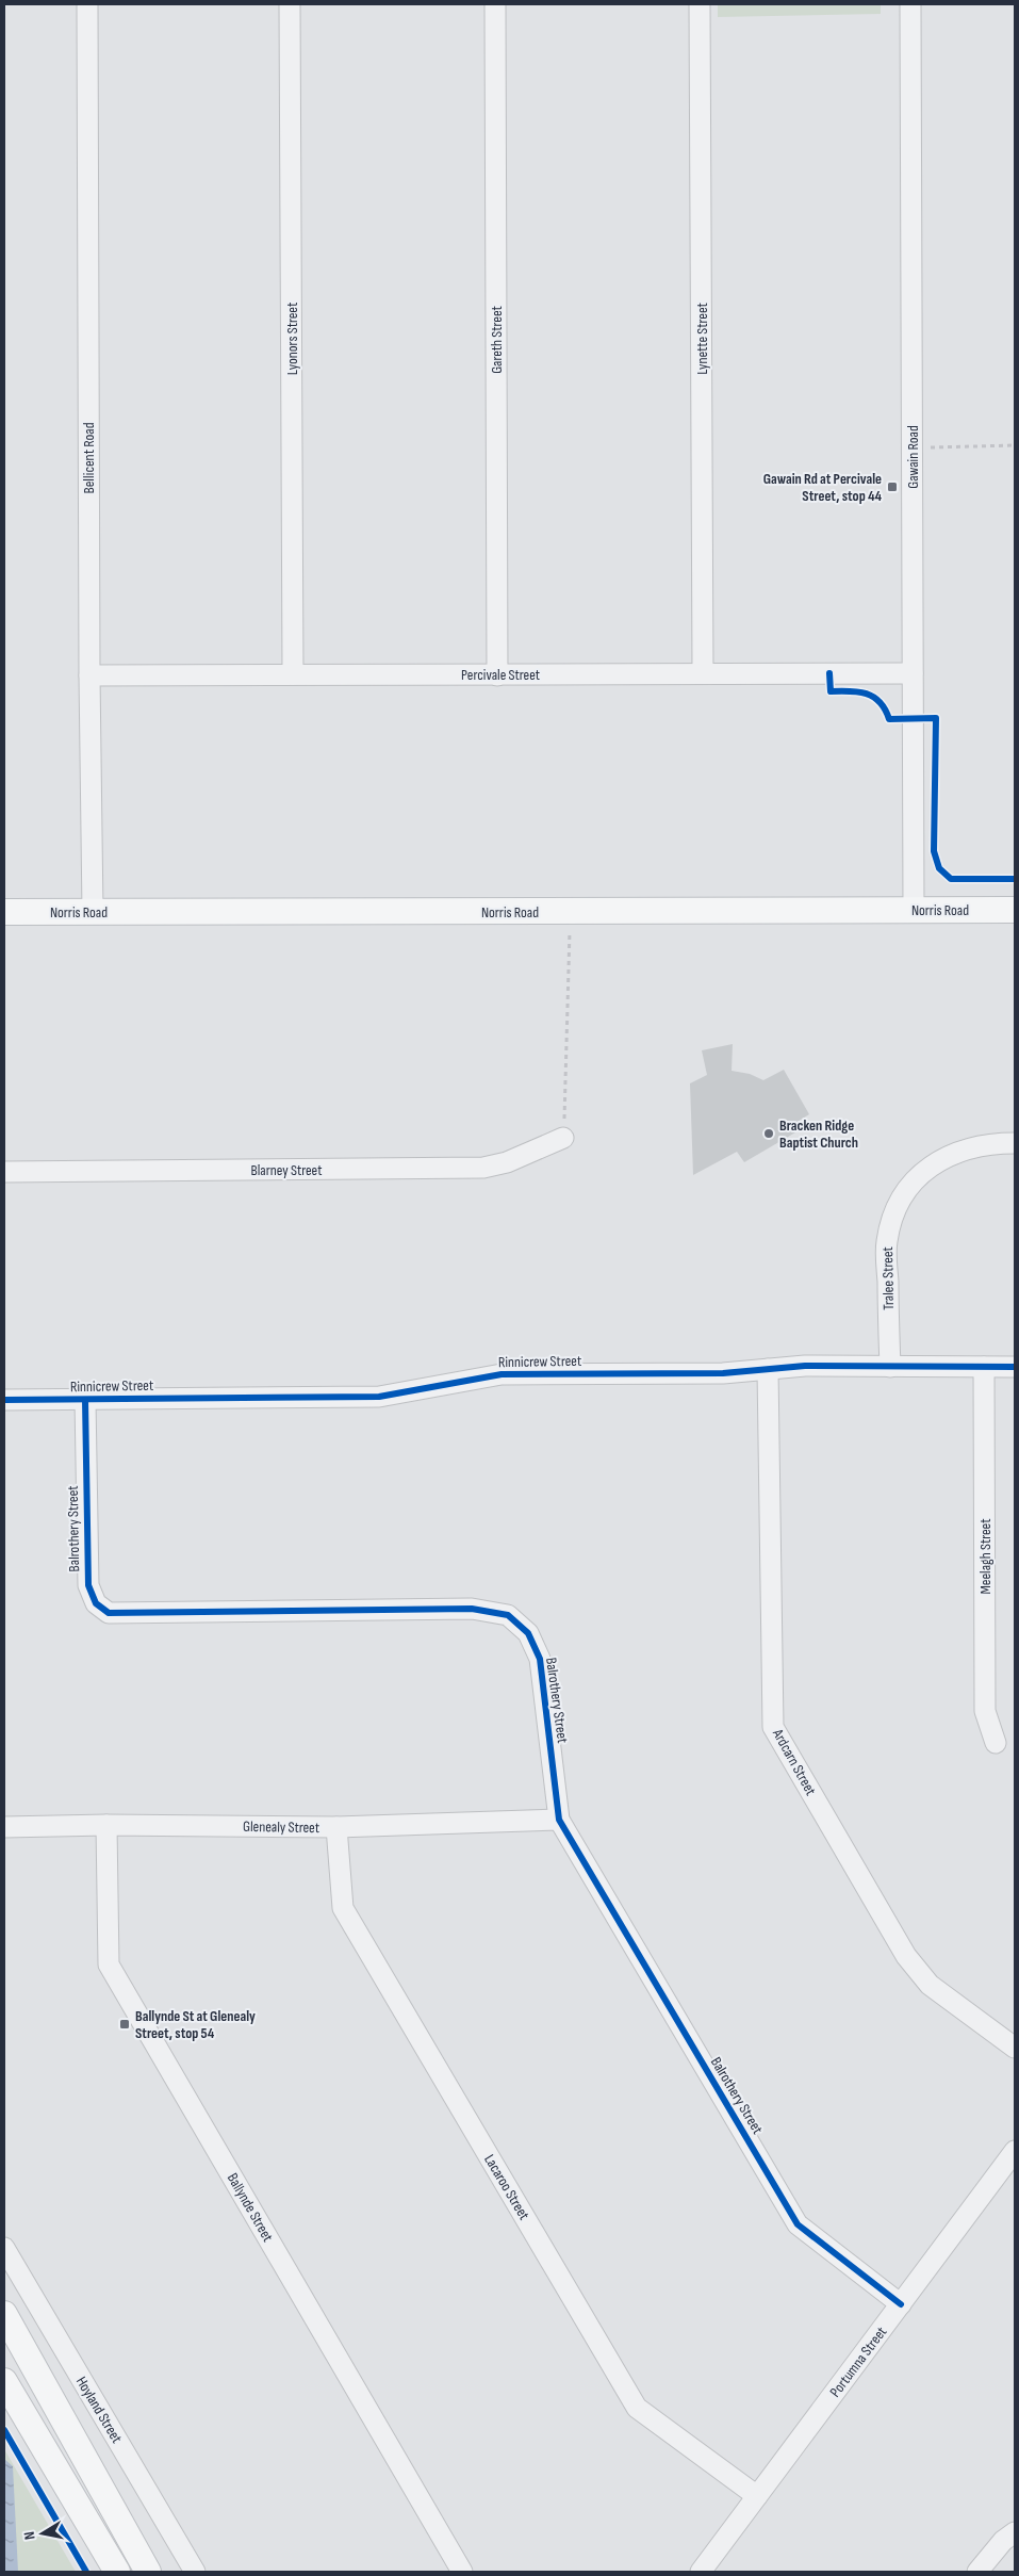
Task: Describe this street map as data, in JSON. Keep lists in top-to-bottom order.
{
  "streets": {
    "main road": ["Norris Road"],
    "street": [
      "Lyonors Street",
      "Lynette Street",
      "Gareth Street",
      "Gawain Road",
      "Bellicent Road",
      "Percivale Street",
      "Blarney Street",
      "Tralee Street",
      "Rinnicrew Street",
      "Balrothery Street",
      "Meelagh Street",
      "Ardcarn Street",
      "Glenealy Street",
      "Lacaroo Street",
      "Ballynde Street",
      "Portumna Street",
      "Hoyland Street"
    ]
  },
  "crossings": [
    ["Lyonors Street", "Percivale Street"],
    ["Lynette Street", "Percivale Street"],
    ["Gareth Street", "Percivale Street"],
    ["Gawain Road", "Percivale Street"],
    ["Gawain Road", "Norris Road"],
    ["Bellicent Road", "Percivale Street"],
    ["Bellicent Road", "Norris Road"],
    ["Tralee Street", "Rinnicrew Street"],
    ["Rinnicrew Street", "Balrothery Street"],
    ["Rinnicrew Street", "Meelagh Street"],
    ["Rinnicrew Street", "Ardcarn Street"],
    ["Balrothery Street", "Glenealy Street"],
    ["Balrothery Street", "Portumna Street"],
    ["Glenealy Street", "Lacaroo Street"],
    ["Glenealy Street", "Ballynde Street"],
    ["Lacaroo Street", "Portumna Street"]
  ],
  "places": {
    "transit": ["Gawain Rd at Percivale Street, stop 44", "Ballynde St at Glenealy Street, stop 54"],
    "other": ["Bracken Ridge Baptist Church"]
  },
  "north": "left"
}
